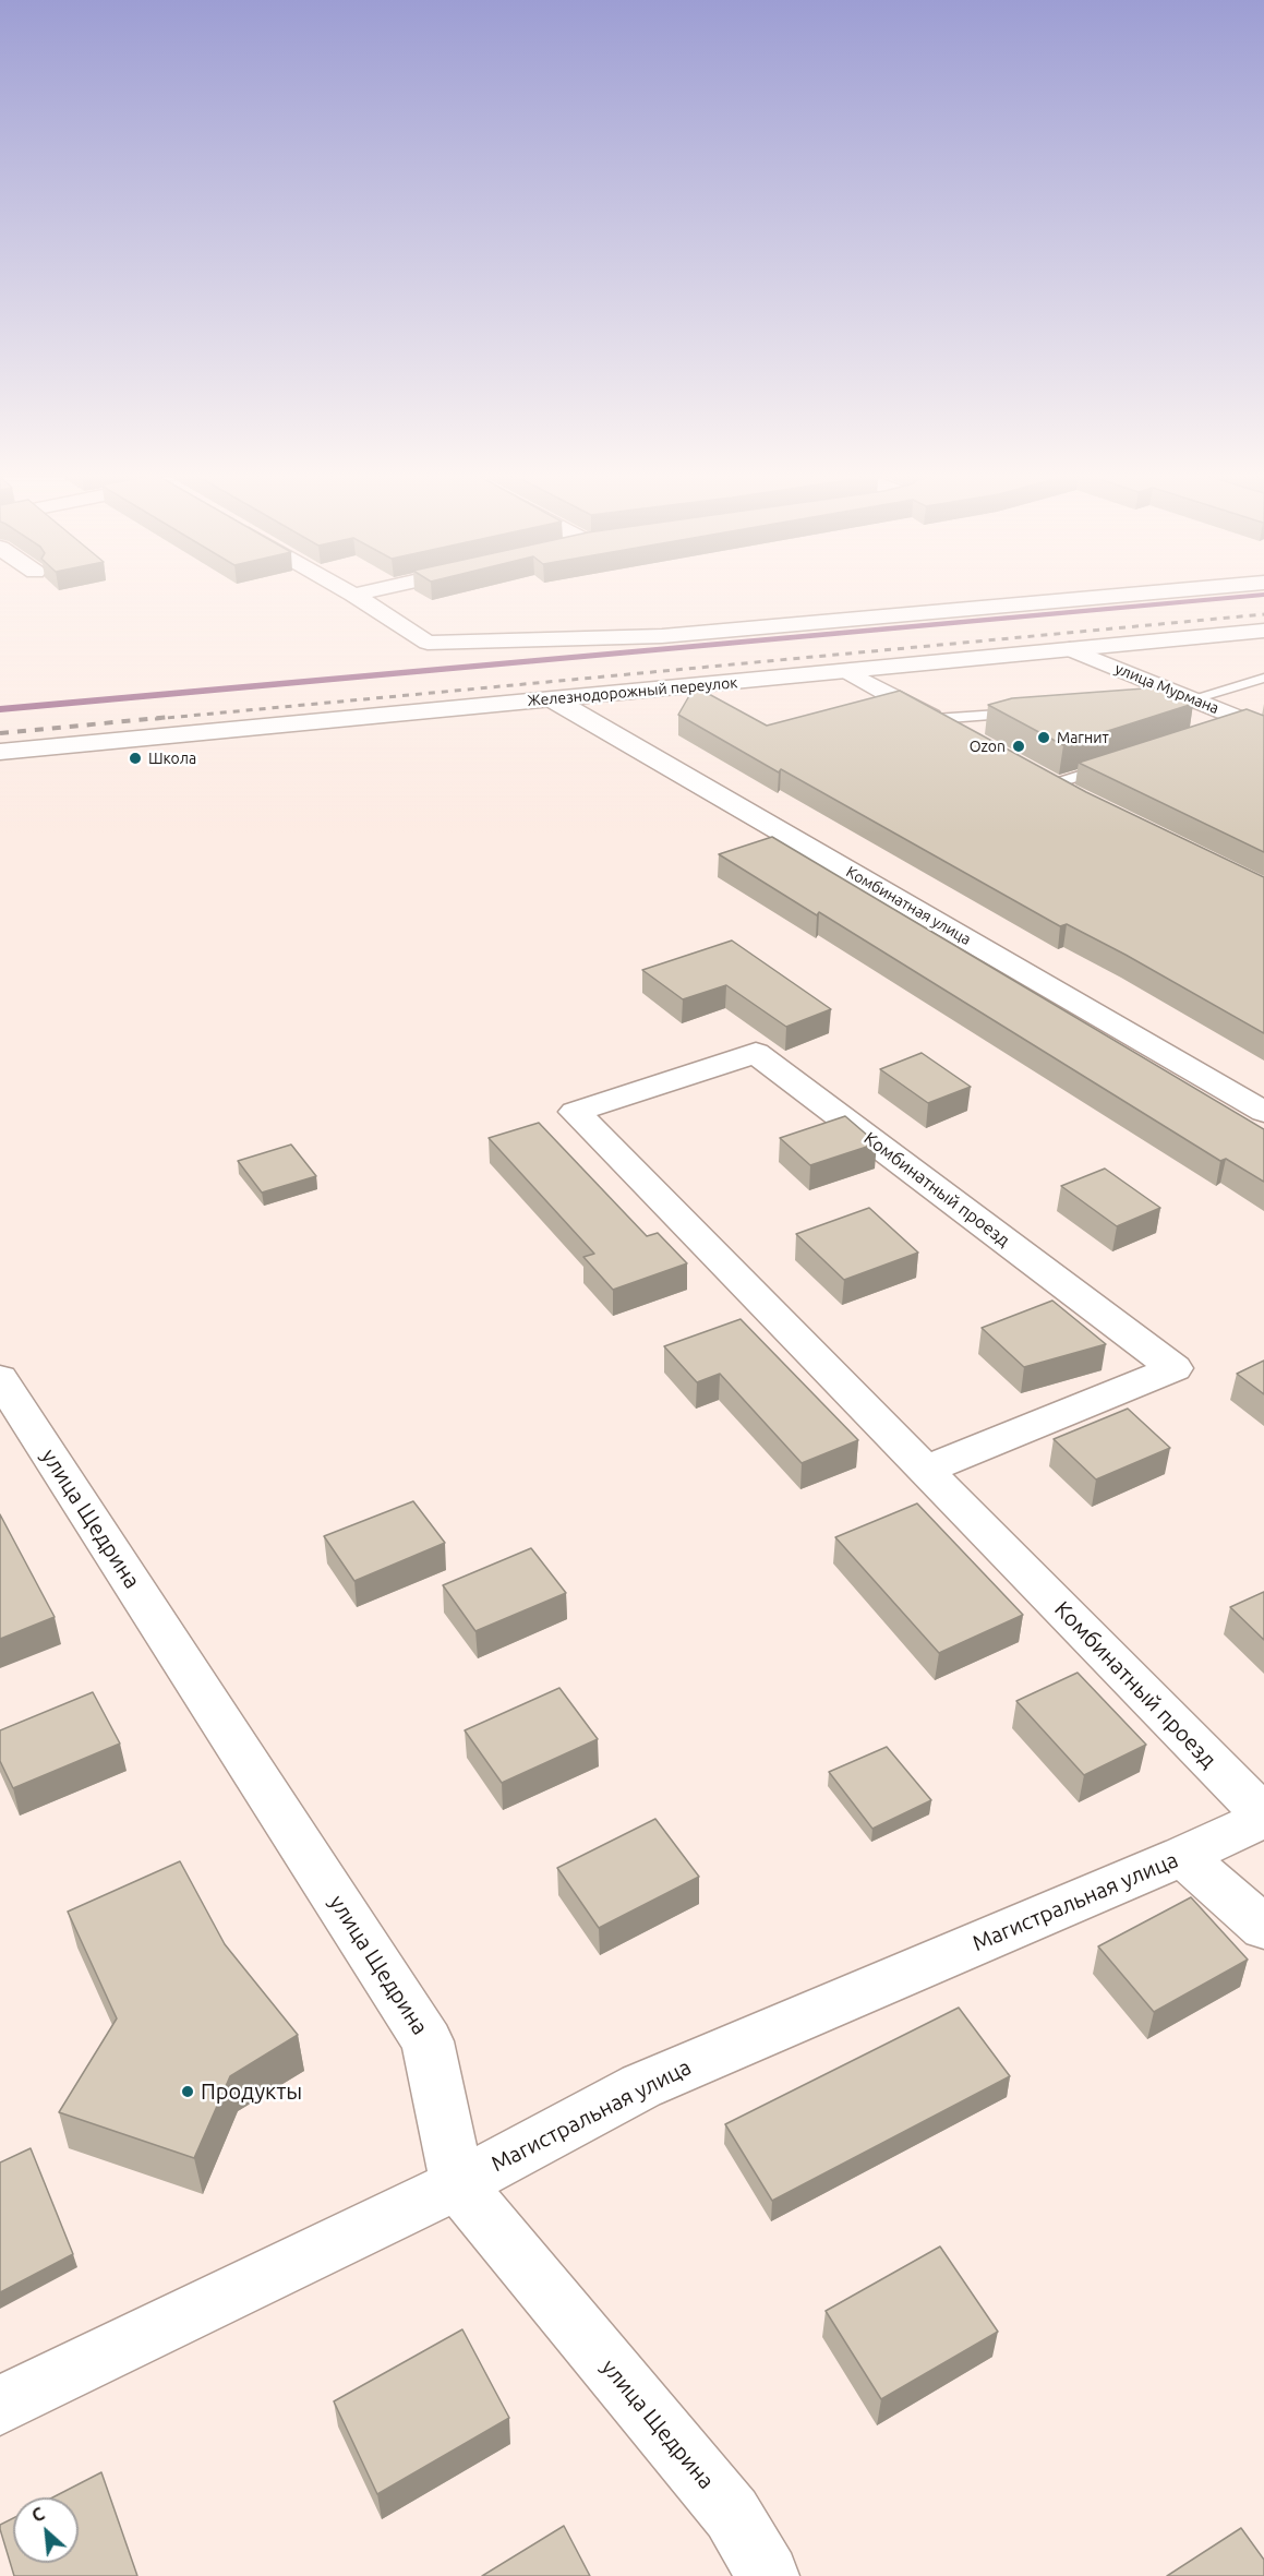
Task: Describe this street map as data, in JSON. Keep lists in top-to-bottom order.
{
  "streets": {
    "street": [
      "улица Мурмана",
      "Железнодорожный переулок",
      "Комбинатная улица",
      "Комбинатный проезд",
      "улица Щедрина",
      "Магистральная улица"
    ]
  },
  "crossings": [
    ["улица Мурмана", "Железнодорожный переулок"],
    ["Железнодорожный переулок", "Комбинатная улица"],
    ["Комбинатный проезд", "Магистральная улица"],
    ["улица Щедрина", "Магистральная улица"]
  ],
  "places": [
    "Магнит",
    "Ozon",
    "Школа",
    "Продукты"
  ],
  "north": "top left"
}
